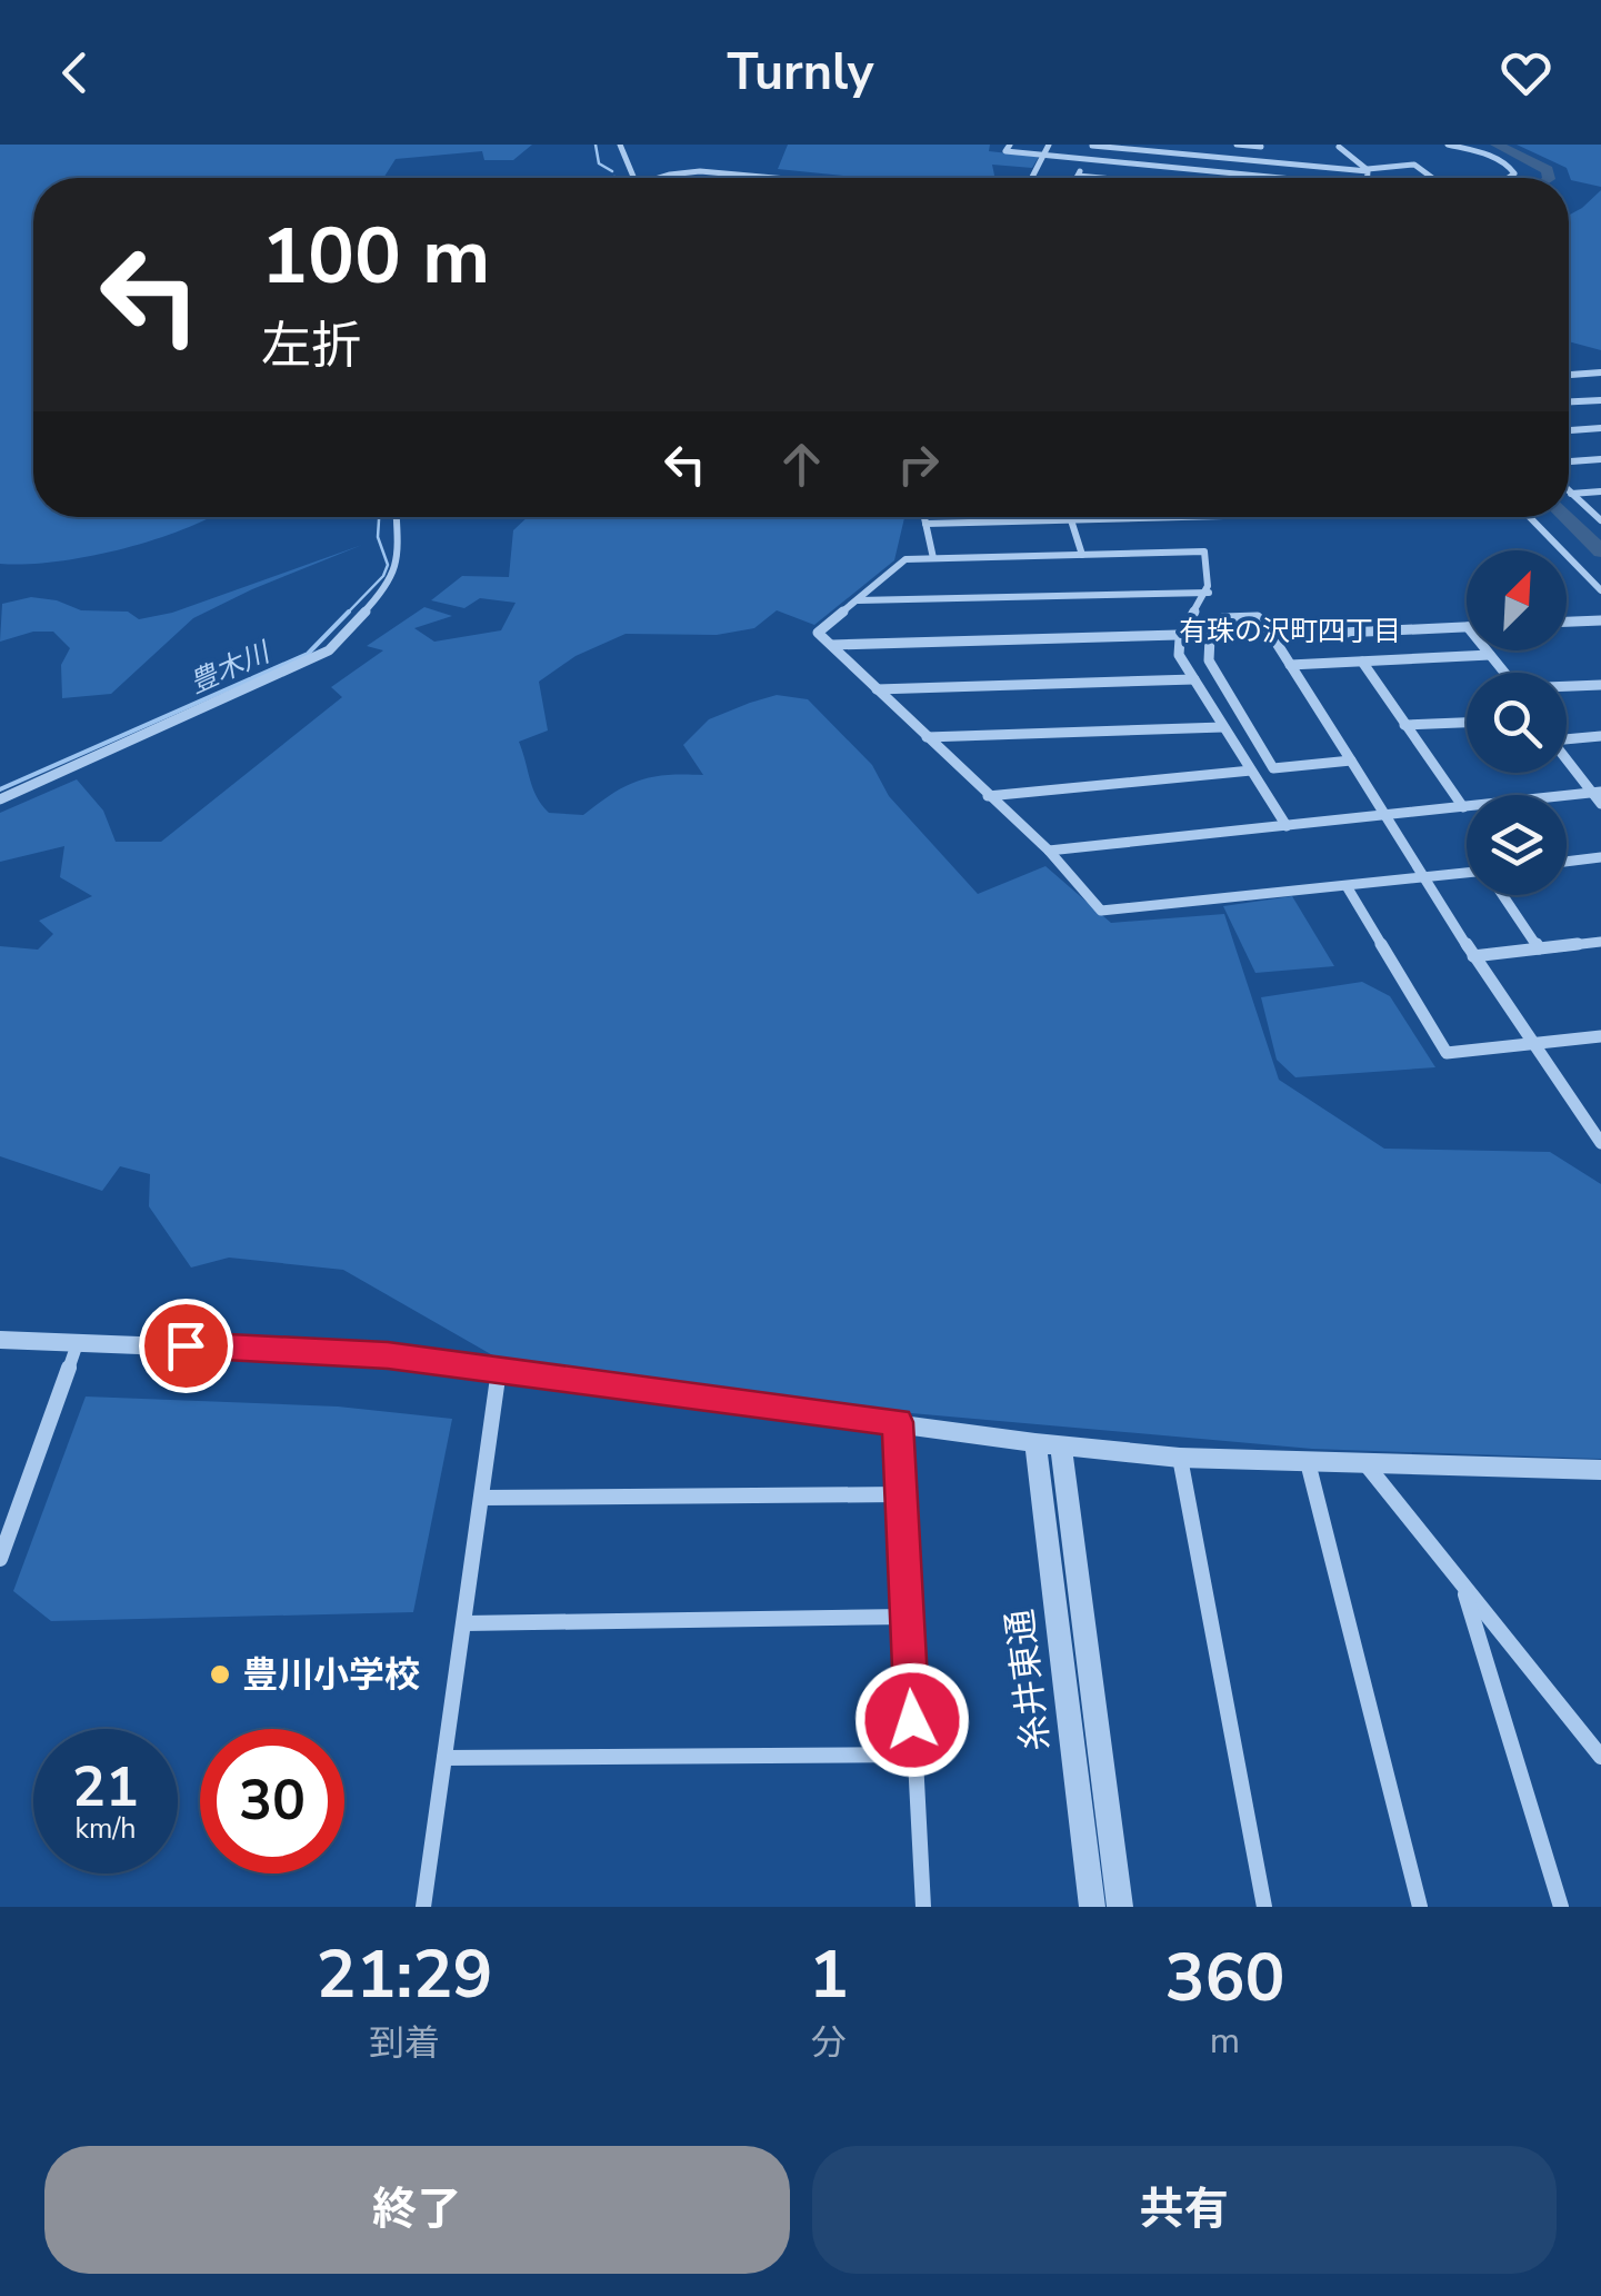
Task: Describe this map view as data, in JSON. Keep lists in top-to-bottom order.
{
  "streets": {
    "street": ["糸井東通"]
  },
  "districts": ["有珠の沢町四丁目"],
  "water": ["豊木川"],
  "places": ["豊川小学校"],
  "north": "top right",
  "page": {
    "header": "Turnly",
    "turn": ["100 m", "左折"],
    "speed": "21 km/h",
    "limit": "30",
    "eta": [
      "21:29",
      "到着",
      "1",
      "分",
      "360",
      "m"
    ],
    "buttons": ["終了", "共有"]
  }
}
